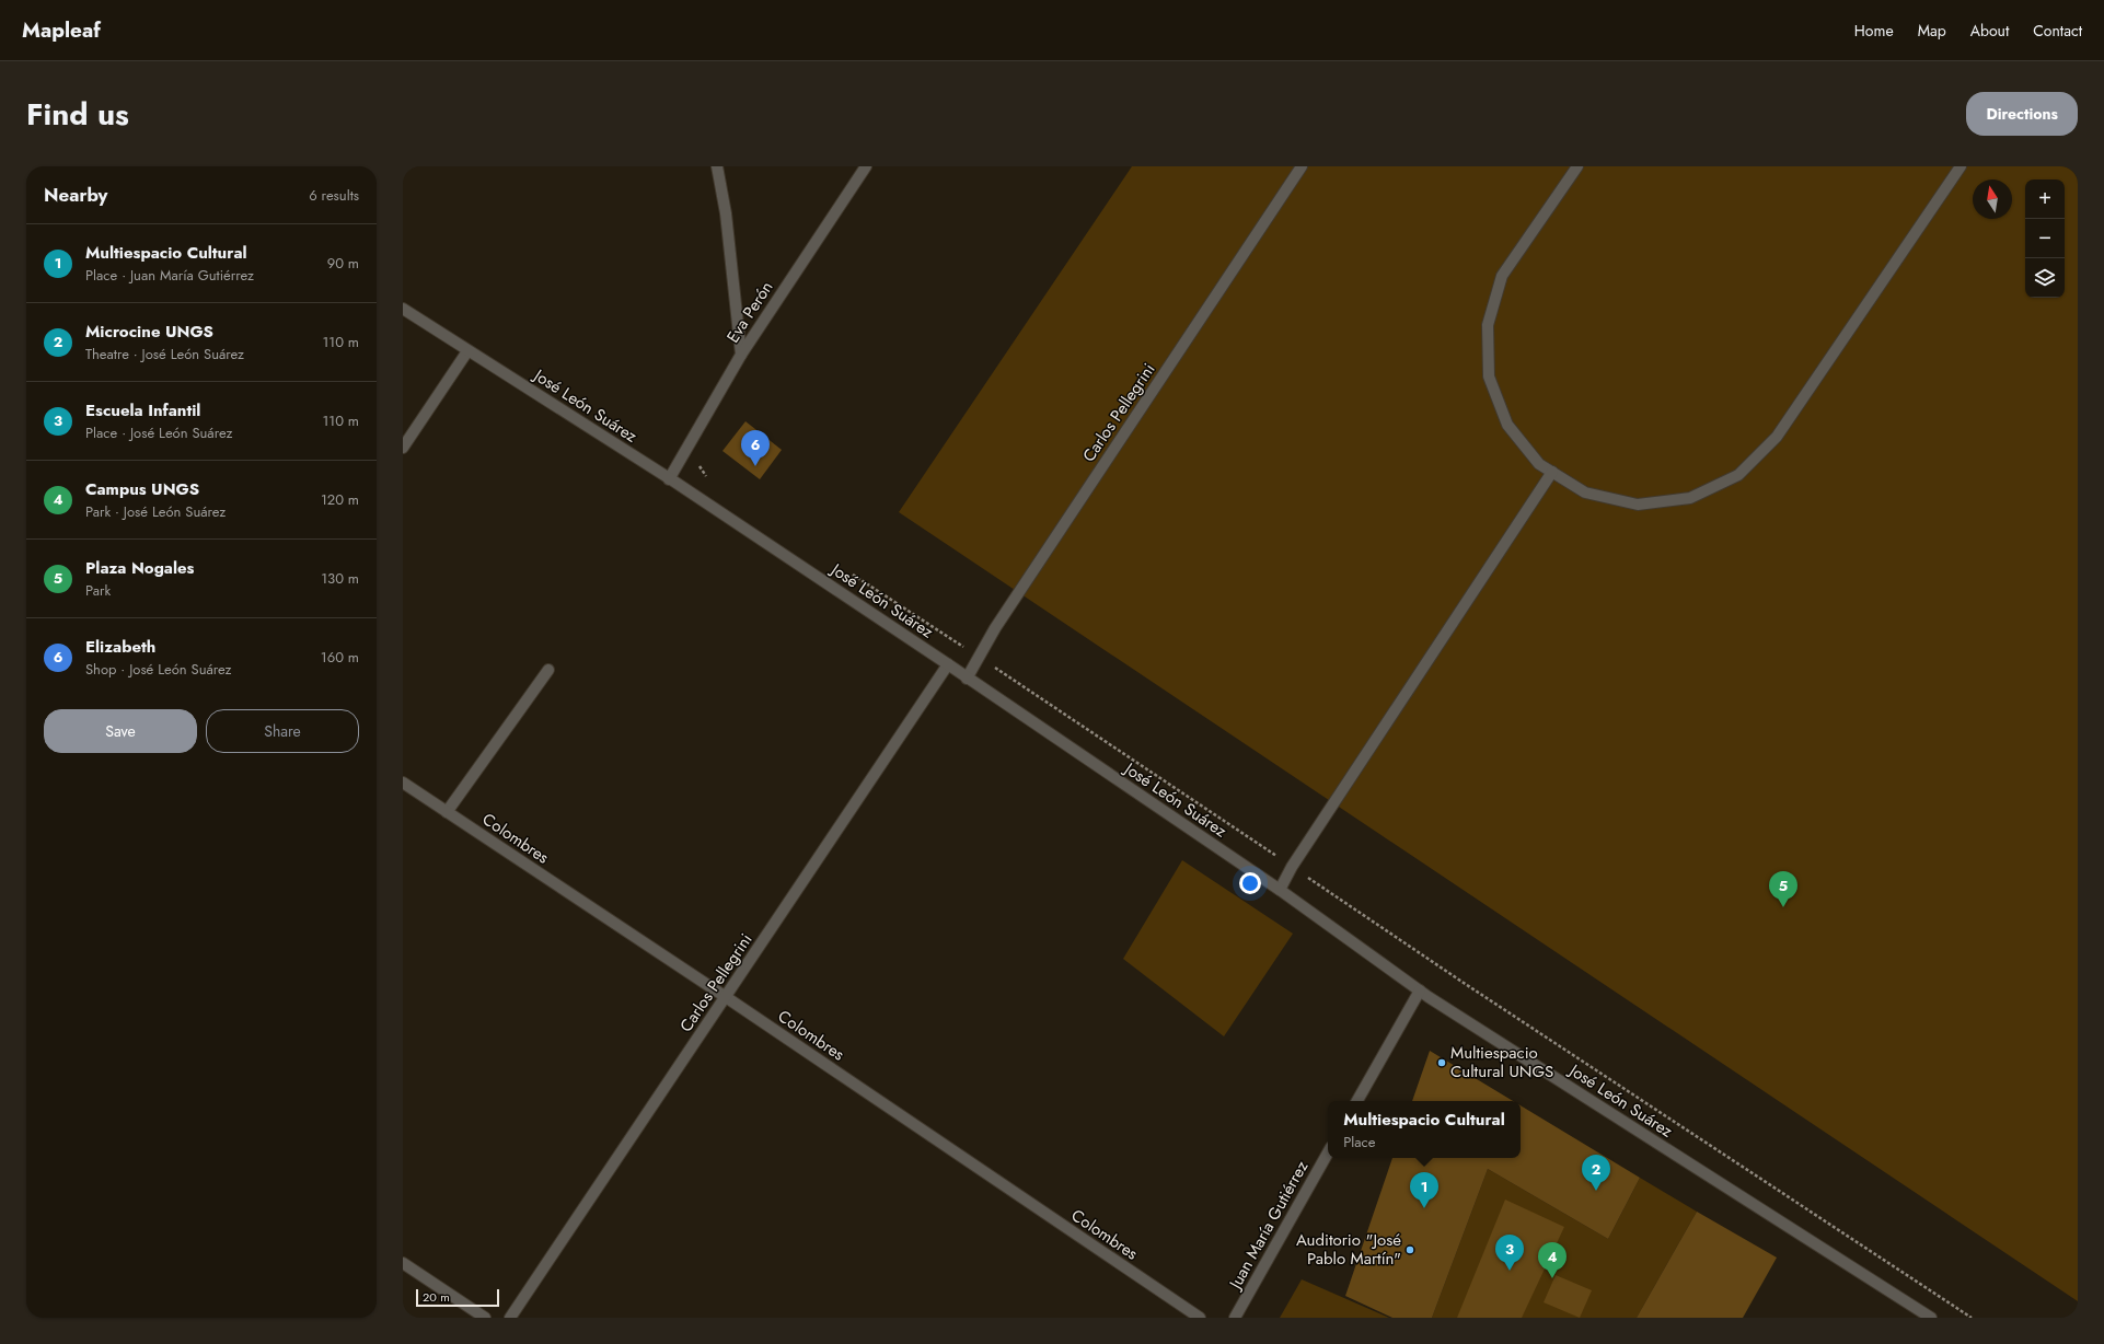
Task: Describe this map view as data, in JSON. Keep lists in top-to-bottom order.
{
  "streets": {
    "street": [
      "Eva Perón",
      "José León Suárez",
      "Carlos Pellegrini",
      "Colombres",
      "Juan María Gutiérrez"
    ]
  },
  "crossings": [
    ["Eva Perón", "José León Suárez"],
    ["José León Suárez", "Carlos Pellegrini"],
    ["Carlos Pellegrini", "Colombres"]
  ],
  "places": ["Multiespacio Cultural UNGS", "Auditorio \"José Pablo Martín\""],
  "scale_bar": "20 m",
  "north": "top",
  "page": {
    "header": "Mapleaf",
    "nav": [
      "Home",
      "Map",
      "About",
      "Contact"
    ],
    "title": "Find us",
    "buttons": [
      "Directions",
      ["Save", "Share"]
    ],
    "heading": ["Nearby", "6 results"],
    "map_buttons": ["+", "−"],
    "list": [
      {
        "mark": "1",
        "name": "Multiespacio Cultural",
        "note": "Place · Juan María Gutiérrez",
        "value": "90 m"
      },
      {
        "mark": "2",
        "name": "Microcine UNGS",
        "note": "Theatre · José León Suárez",
        "value": "110 m"
      },
      {
        "mark": "3",
        "name": "Escuela Infantil",
        "note": "Place · José León Suárez",
        "value": "110 m"
      },
      {
        "mark": "4",
        "name": "Campus UNGS",
        "note": "Park · José León Suárez",
        "value": "120 m"
      },
      {
        "mark": "5",
        "name": "Plaza Nogales",
        "note": "Park",
        "value": "130 m"
      },
      {
        "mark": "6",
        "name": "Elizabeth",
        "note": "Shop · José León Suárez",
        "value": "160 m"
      }
    ],
    "pins": [
      "6",
      "5",
      "2",
      "1",
      "3",
      "4"
    ],
    "popup": ["Multiespacio Cultural", "Place"],
    "scale": "20 m"
  }
}
